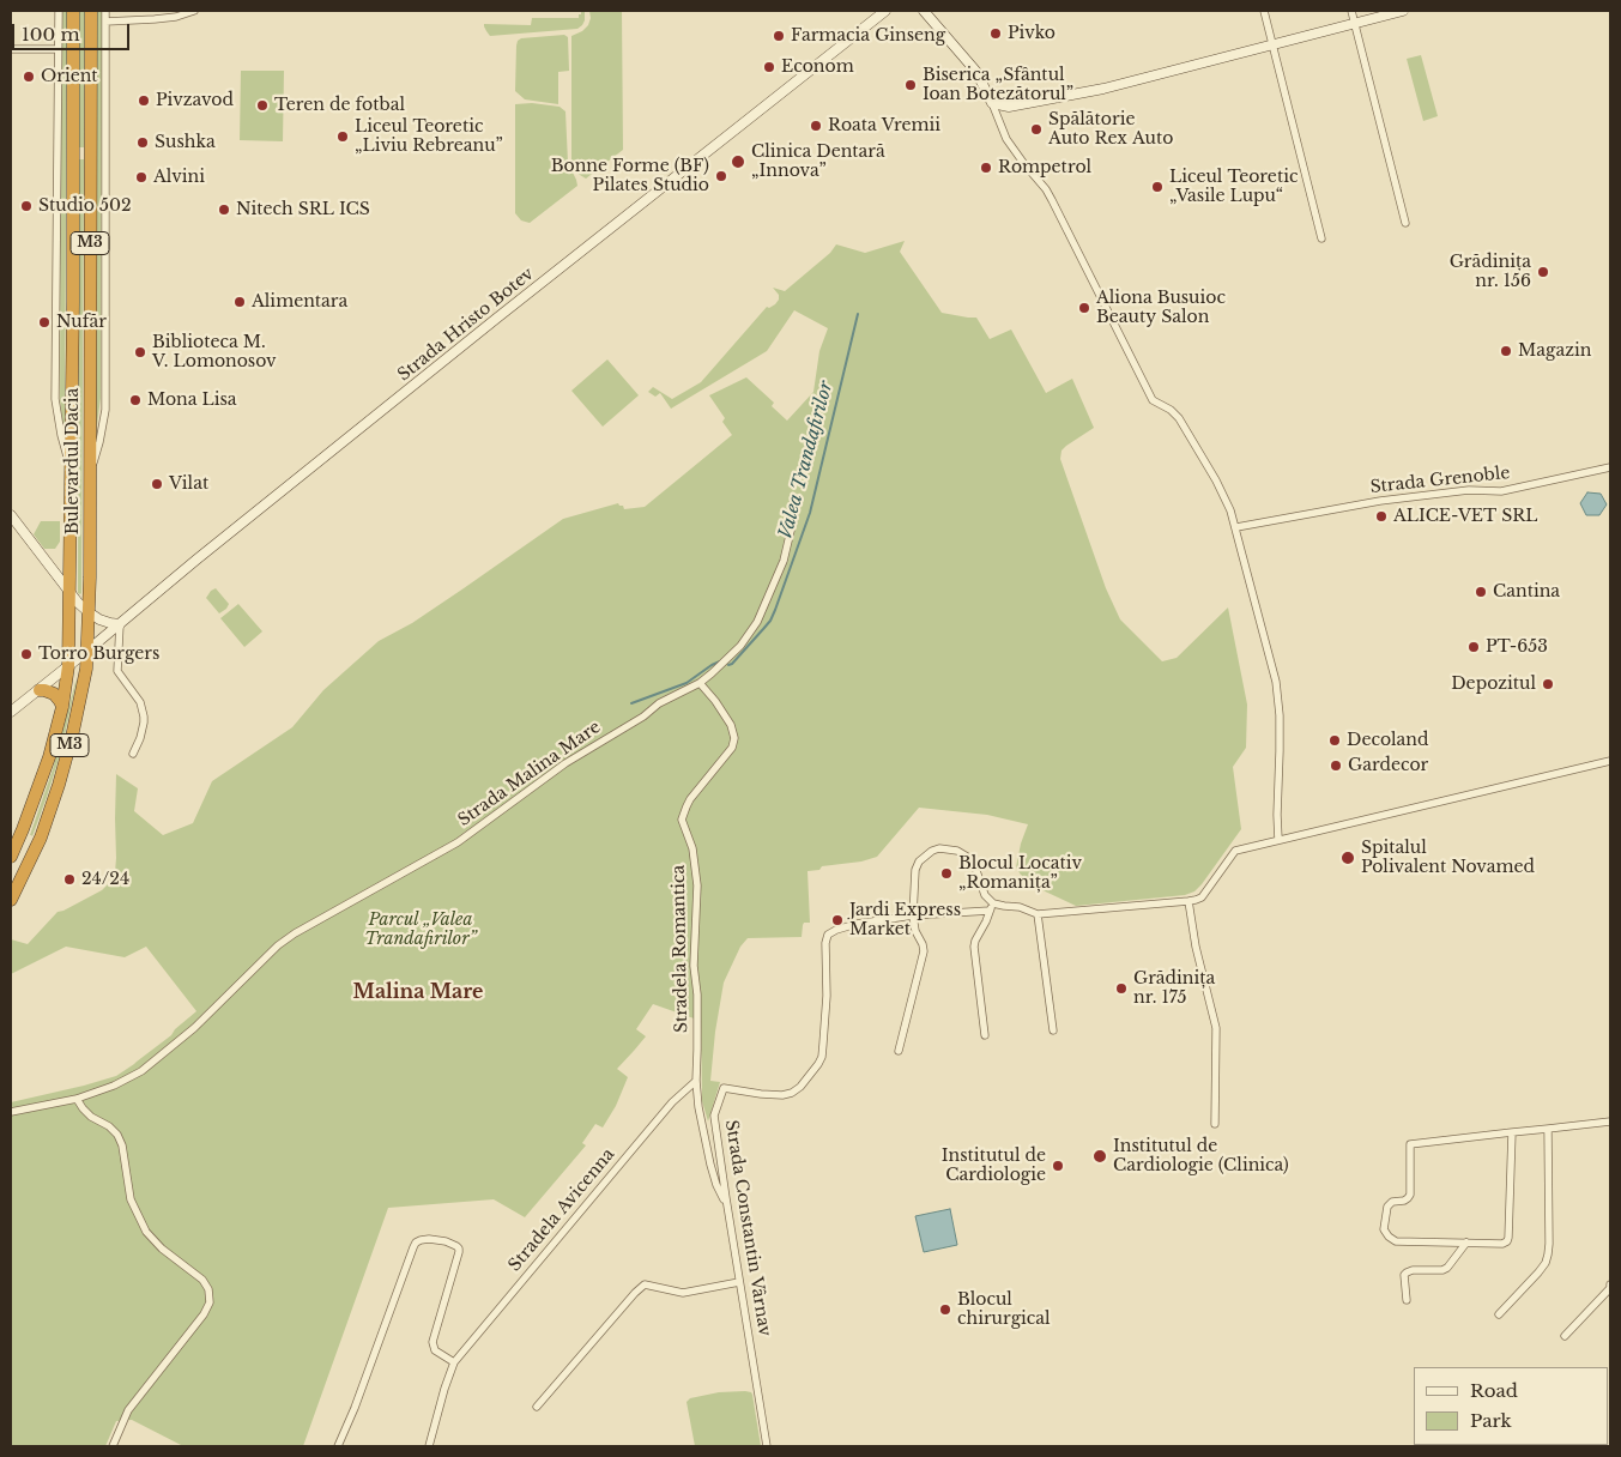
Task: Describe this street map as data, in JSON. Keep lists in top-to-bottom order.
{
  "streets": {
    "highway": ["M3", "Bulevardul Dacia"],
    "main road": ["Strada Hristo Botev"],
    "street": [
      "Strada Grenoble",
      "Strada Malina Mare",
      "Stradela Romantica",
      "Stradela Avicenna",
      "Strada Constantin Vârnav"
    ]
  },
  "crossings": [
    ["Strada Hristo Botev", "Bulevardul Dacia"],
    ["Strada Malina Mare", "Stradela Romantica"],
    ["Stradela Romantica", "Stradela Avicenna"],
    ["Stradela Romantica", "Strada Constantin Vârnav"]
  ],
  "districts": ["Malina Mare"],
  "water": ["Valea Trandafirilor"],
  "parks": ["Parcul „Valea Trandafirilor”"],
  "places": [
    "Pivko",
    "Farmacia Ginseng",
    "Econom",
    "Orient",
    "Biserica „Sfântul Ioan Botezătorul”",
    "Pivzavod",
    "Teren de fotbal",
    "Roata Vremii",
    "Spălătorie Auto Rex Auto",
    "Liceul Teoretic „Liviu Rebreanu”",
    "Sushka",
    "Clinica Dentară „Innova”",
    "Rompetrol",
    "Bonne Forme (BF) Pilates Studio",
    "Alvini",
    "Liceul Teoretic „Vasile Lupu“",
    "Studio 502",
    "Nitech SRL ICS",
    "Grădinița nr. 156",
    "Alimentara",
    "Aliona Busuioc Beauty Salon",
    "Nufăr",
    "Magazin",
    "Biblioteca M. V. Lomonosov",
    "Mona Lisa",
    "Vilat",
    "ALICE-VET SRL",
    "Cantina",
    "PT-653",
    "Torro Burgers",
    "Depozitul",
    "Decoland",
    "Gardecor",
    "Spitalul Polivalent Novamed",
    "Blocul Locativ „Romanița”",
    "24/24",
    "Jardi Express Market",
    "Grădinița nr. 175",
    "Institutul de Cardiologie (Clinica)",
    "Institutul de Cardiologie",
    "Blocul chirurgical"
  ],
  "legend": ["Road", "Park"],
  "scale_bar": "100 m"
}
